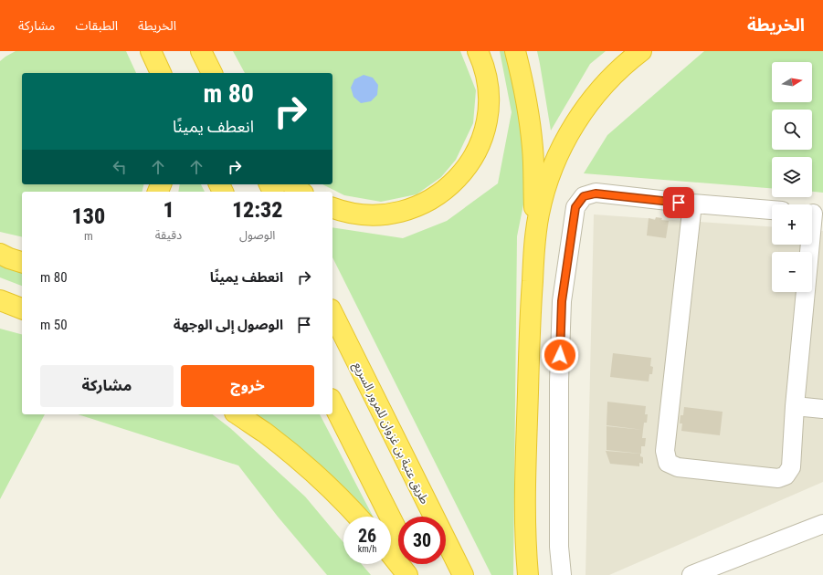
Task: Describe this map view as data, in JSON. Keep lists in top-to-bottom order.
{
  "streets": {
    "highway": ["طريق عتبة بن غزوان للمرور السريع"]
  },
  "north": "right",
  "page": {
    "header": "الخريطة",
    "nav": ["الخريطة", "الطبقات", "مشاركة"],
    "map_buttons": ["+", "−"],
    "turn": ["80 m", "انعطف يمينًا"],
    "eta": [
      "12:32",
      "الوصول",
      "1",
      "دقيقة",
      "130",
      "m"
    ],
    "list": [
      {
        "name": "انعطف يمينًا",
        "value": "80 m"
      },
      {
        "name": "الوصول إلى الوجهة",
        "value": "50 m"
      }
    ],
    "buttons": ["خروج", "مشاركة"],
    "speed": "26 km/h",
    "limit": "30"
  }
}
